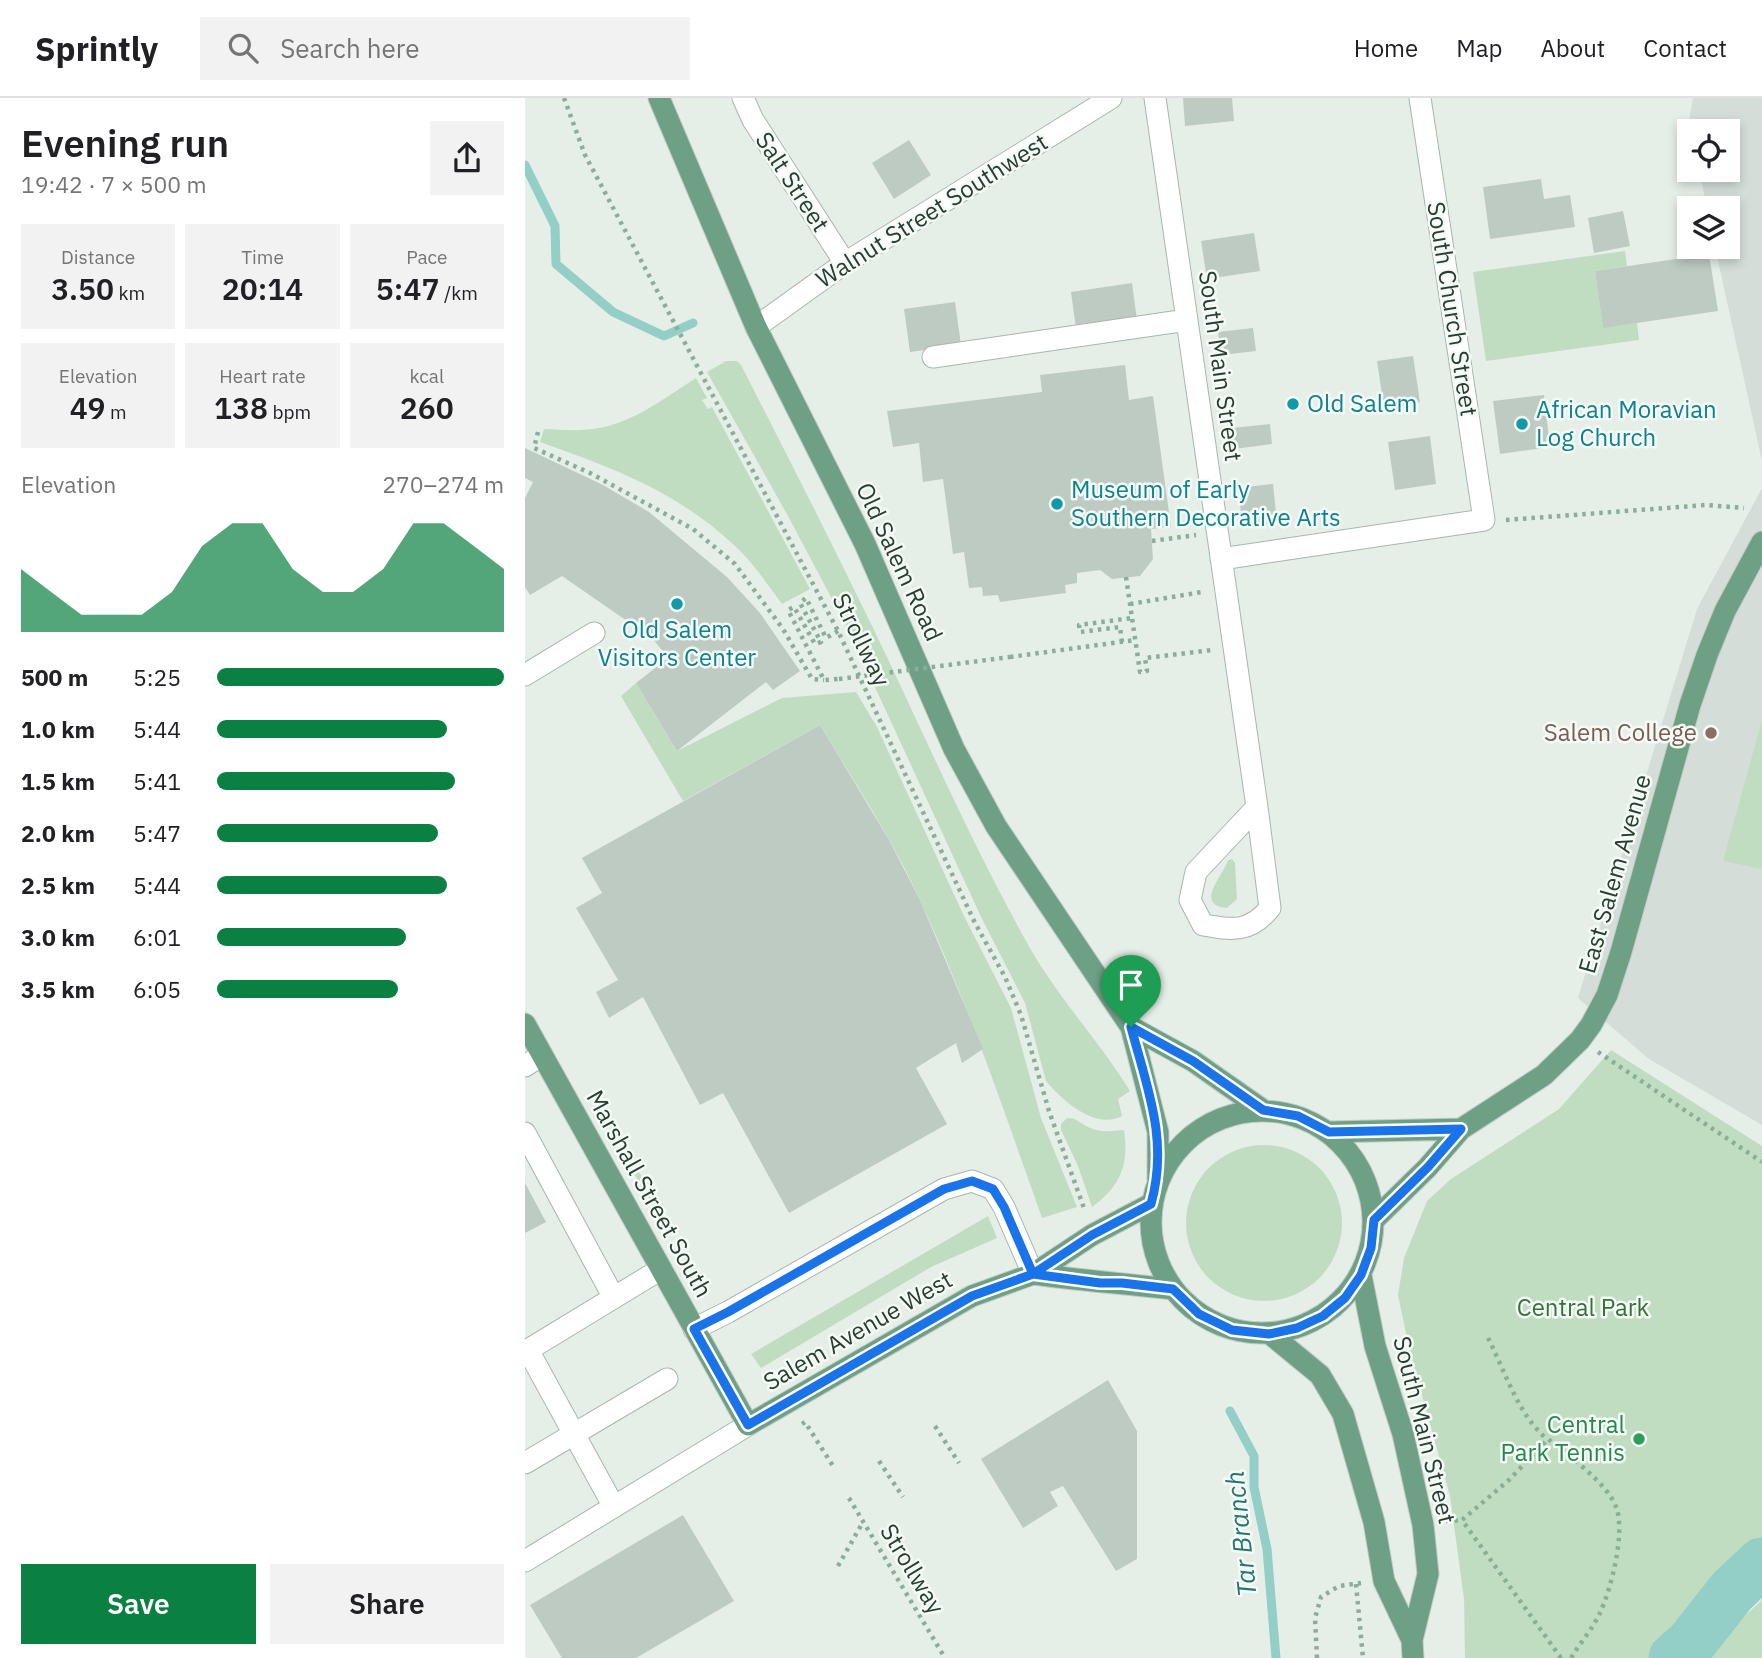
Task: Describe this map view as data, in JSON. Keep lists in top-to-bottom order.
{
  "streets": {
    "main road": [
      "South Main Street",
      "Old Salem Road",
      "East Salem Avenue",
      "Marshall Street South",
      "Salem Avenue West"
    ],
    "street": ["Salt Street", "Walnut Street Southwest", "South Church Street"],
    "path": ["Strollway"]
  },
  "crossings": [
    ["Salt Street", "Walnut Street Southwest"],
    ["Walnut Street Southwest", "Old Salem Road"],
    ["South Main Street", "Old Salem Road"],
    ["South Main Street", "East Salem Avenue"],
    ["South Main Street", "Salem Avenue West"],
    ["Old Salem Road", "East Salem Avenue"],
    ["Old Salem Road", "Salem Avenue West"],
    ["East Salem Avenue", "Salem Avenue West"],
    ["Marshall Street South", "Salem Avenue West"]
  ],
  "water": ["Tar Branch"],
  "parks": ["Central Park"],
  "places": [
    "Old Salem",
    "African Moravian Log Church",
    "Museum of Early Southern Decorative Arts",
    "Old Salem Visitors Center",
    "Salem College",
    "Central Park Tennis"
  ],
  "page": {
    "header": "Sprintly",
    "search": "Search here",
    "nav": [
      "Home",
      "Map",
      "About",
      "Contact"
    ],
    "heading": ["Evening run", "19:42 · 7 × 500 m"],
    "stats": [
      ["Distance", "3.50 km"],
      ["Time", "20:14"],
      ["Pace", "5:47 /km"],
      ["Elevation", "49 m"],
      ["Heart rate", "138 bpm"],
      ["kcal", "260"]
    ],
    "chart": ["Elevation", "270–274 m"],
    "list": [
      {
        "name": "500 m",
        "note": "5:25"
      },
      {
        "name": "1.0 km",
        "note": "5:44"
      },
      {
        "name": "1.5 km",
        "note": "5:41"
      },
      {
        "name": "2.0 km",
        "note": "5:47"
      },
      {
        "name": "2.5 km",
        "note": "5:44"
      },
      {
        "name": "3.0 km",
        "note": "6:01"
      },
      {
        "name": "3.5 km",
        "note": "6:05"
      }
    ],
    "buttons": ["Save", "Share"]
  }
}
